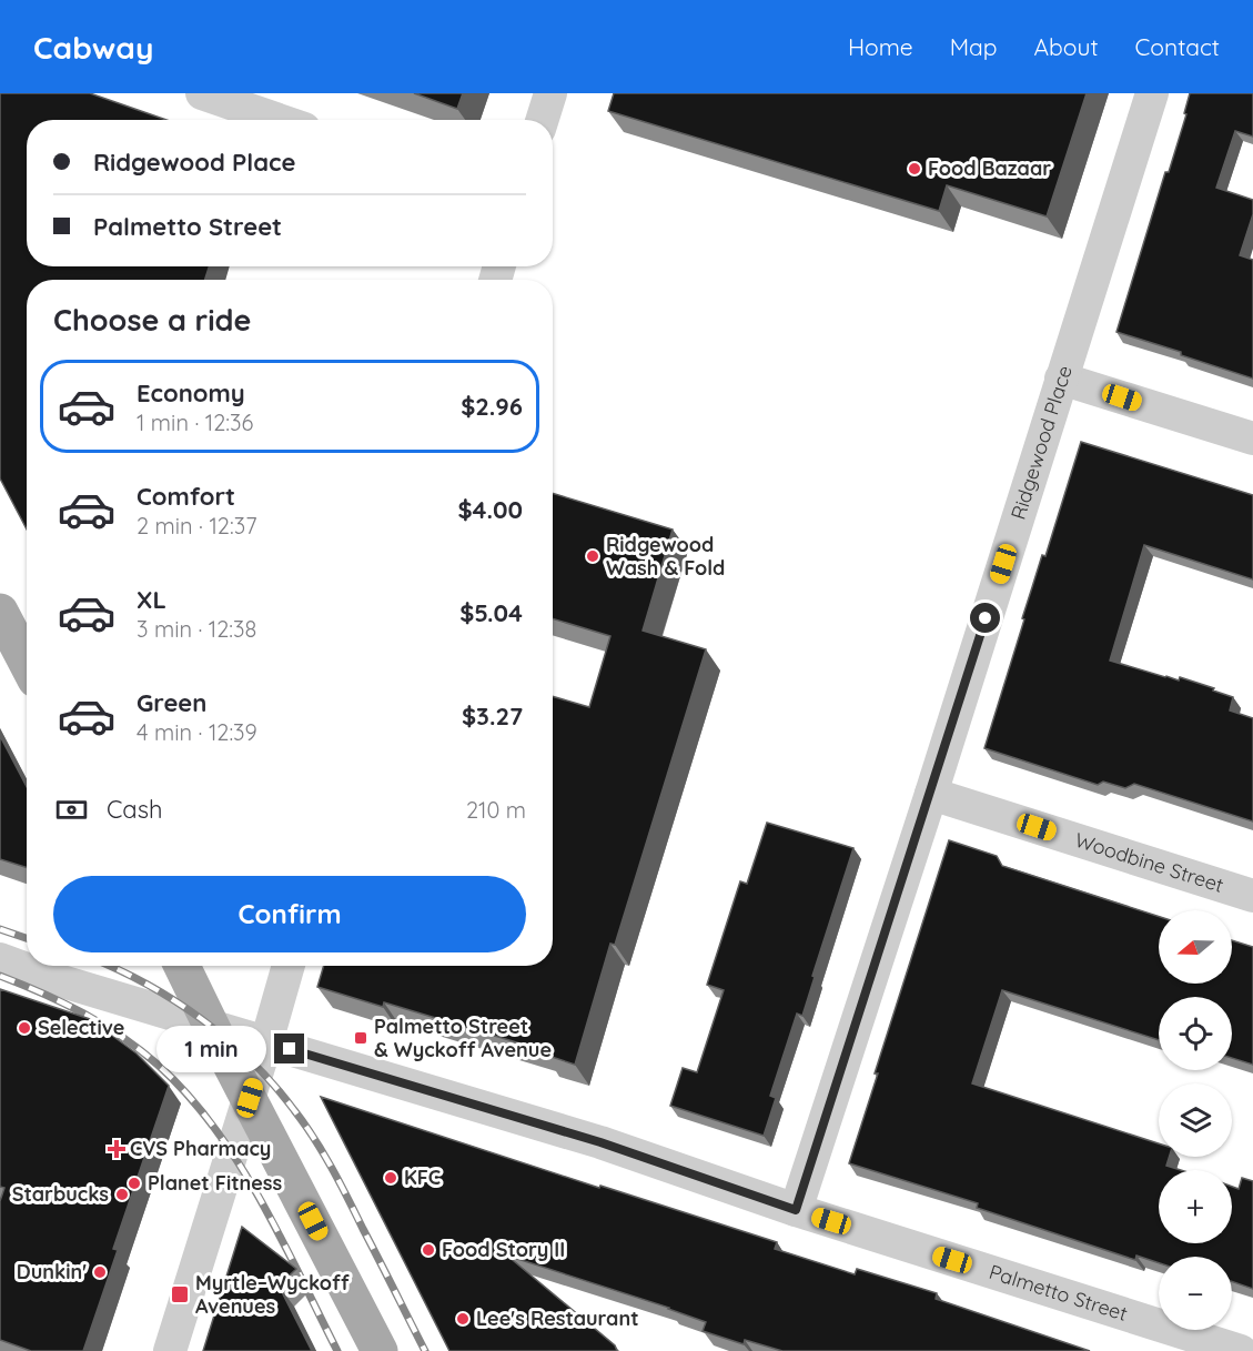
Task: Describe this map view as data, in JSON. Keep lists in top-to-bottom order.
{
  "streets": {
    "street": ["Ridgewood Place", "Woodbine Street", "Palmetto Street"]
  },
  "crossings": [
    ["Ridgewood Place", "Woodbine Street"],
    ["Ridgewood Place", "Palmetto Street"]
  ],
  "places": {
    "other": [
      "Food Bazaar",
      "Ridgewood Wash & Fold",
      "Selective",
      "KFC",
      "Planet Fitness",
      "Starbucks",
      "Food Story II",
      "Dunkin'",
      "Lee's Restaurant"
    ],
    "transit": ["Palmetto Street & Wyckoff Avenue", "Myrtle–Wyckoff Avenues"],
    "health": ["CVS Pharmacy"]
  },
  "north": "left",
  "page": {
    "header": "Cabway",
    "nav": [
      "Home",
      "Map",
      "About",
      "Contact"
    ],
    "banner": ["Ridgewood Place", "Palmetto Street"],
    "heading": "Choose a ride",
    "list": [
      {
        "name": "Economy",
        "note": "1 min · 12:36",
        "value": "$2.96"
      },
      {
        "name": "Comfort",
        "note": "2 min · 12:37",
        "value": "$4.00"
      },
      {
        "name": "XL",
        "note": "3 min · 12:38",
        "value": "$5.04"
      },
      {
        "name": "Green",
        "note": "4 min · 12:39",
        "value": "$3.27"
      }
    ],
    "pay": ["Cash", "210 m"],
    "buttons": "Confirm",
    "map_buttons": ["+", "−"],
    "bubble": "1 min"
  }
}
